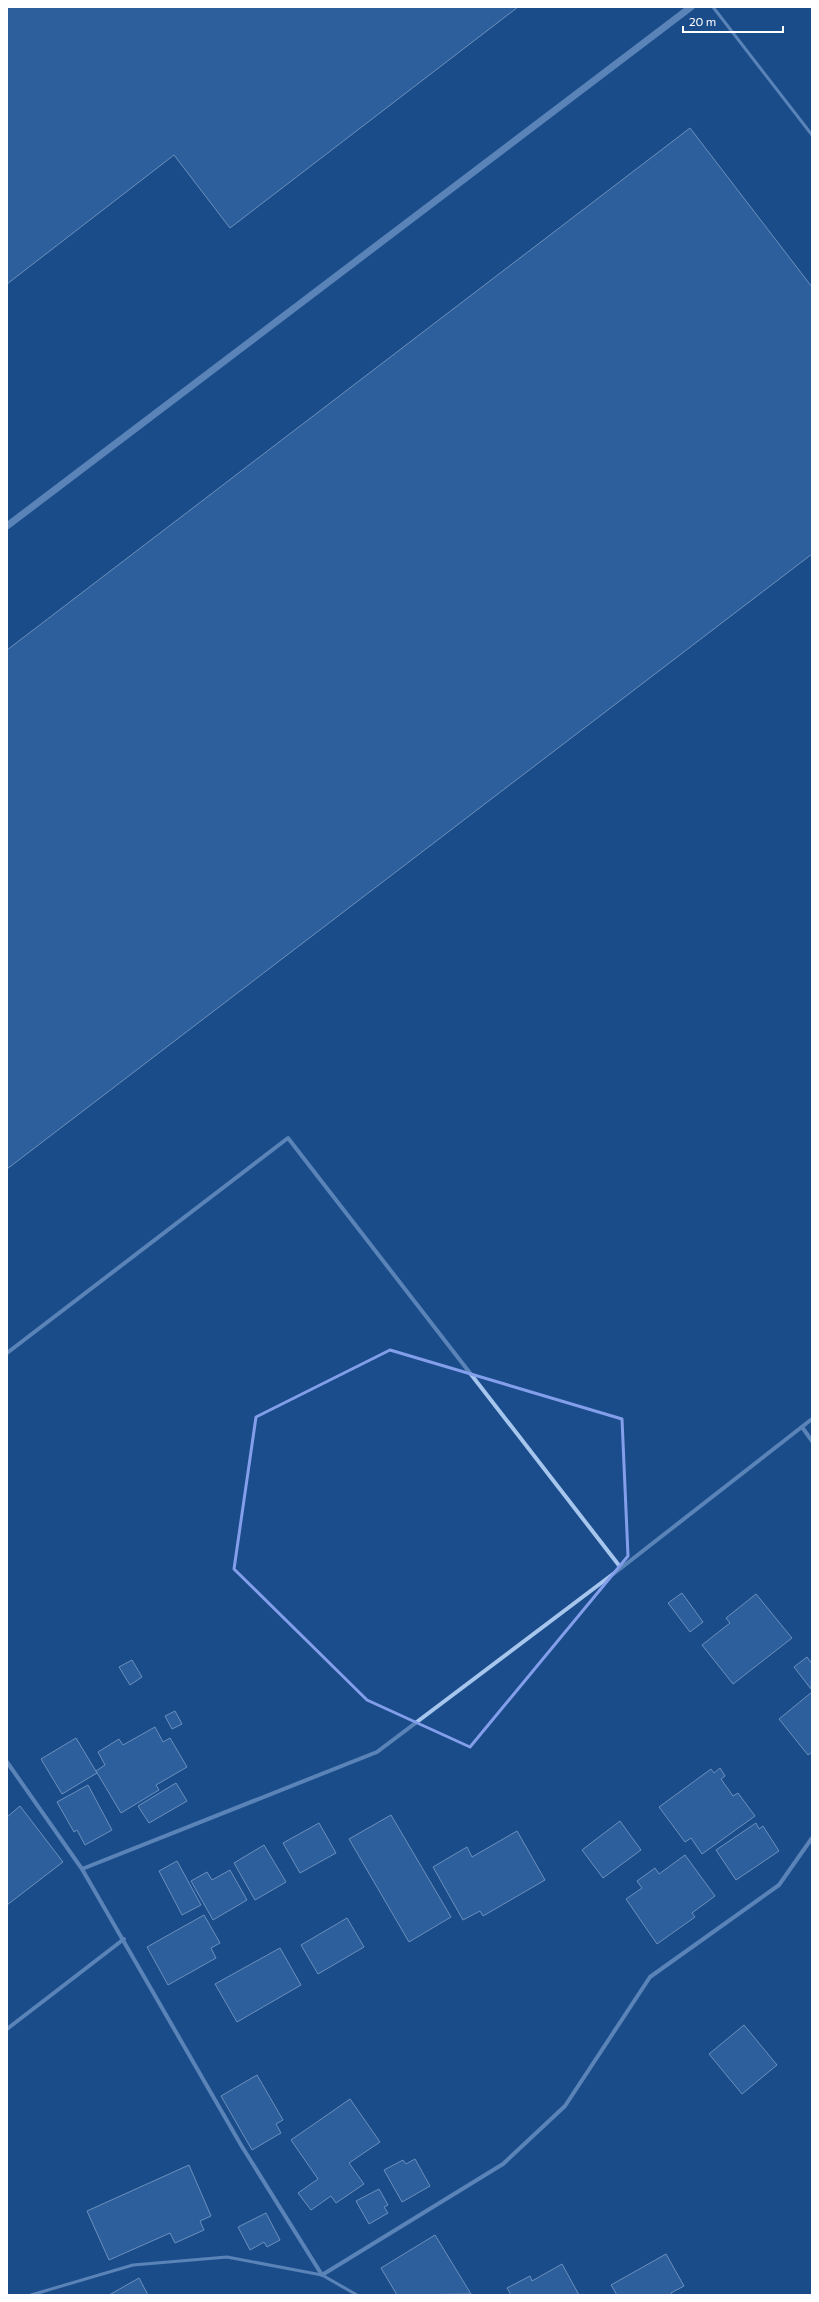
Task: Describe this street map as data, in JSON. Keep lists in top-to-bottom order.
{
  "scale_bar": "20 m"
}
